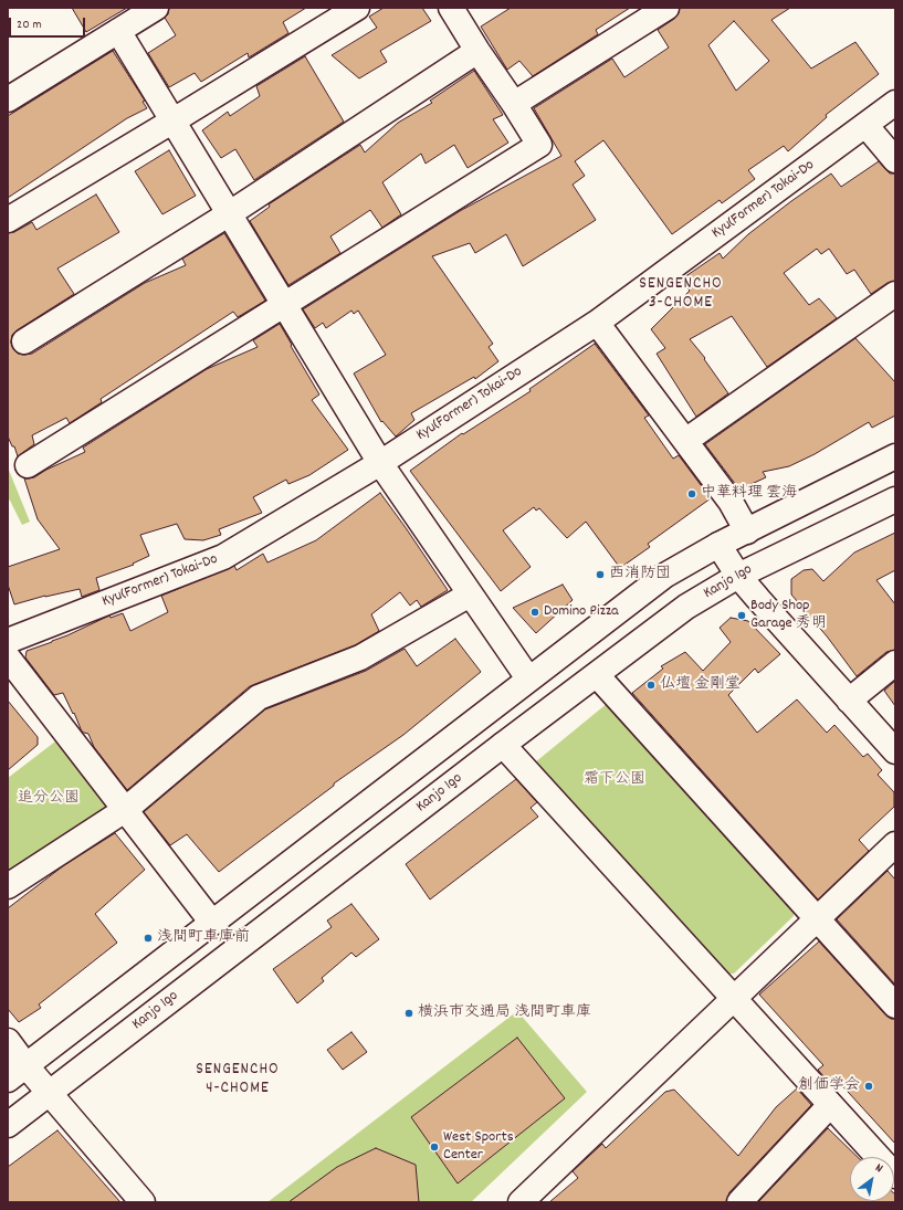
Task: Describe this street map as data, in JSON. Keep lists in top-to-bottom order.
{
  "streets": {
    "street": ["Kyu(Former) Tokai-Do", "Kanjo 1go"]
  },
  "districts": ["SENGENCHO 3-CHOME", "SENGENCHO 4-CHOME"],
  "parks": ["霜下公園", "追分公園"],
  "places": [
    "中華料理 雲海",
    "西消防団",
    "Domino Pizza",
    "Body Shop Garage 秀明",
    "仏壇 金剛堂",
    "浅間町車庫前",
    "横浜市交通局 浅間町車庫",
    "創価学会",
    "West Sports Center"
  ],
  "scale_bar": "20 m",
  "north": "top right"
}
